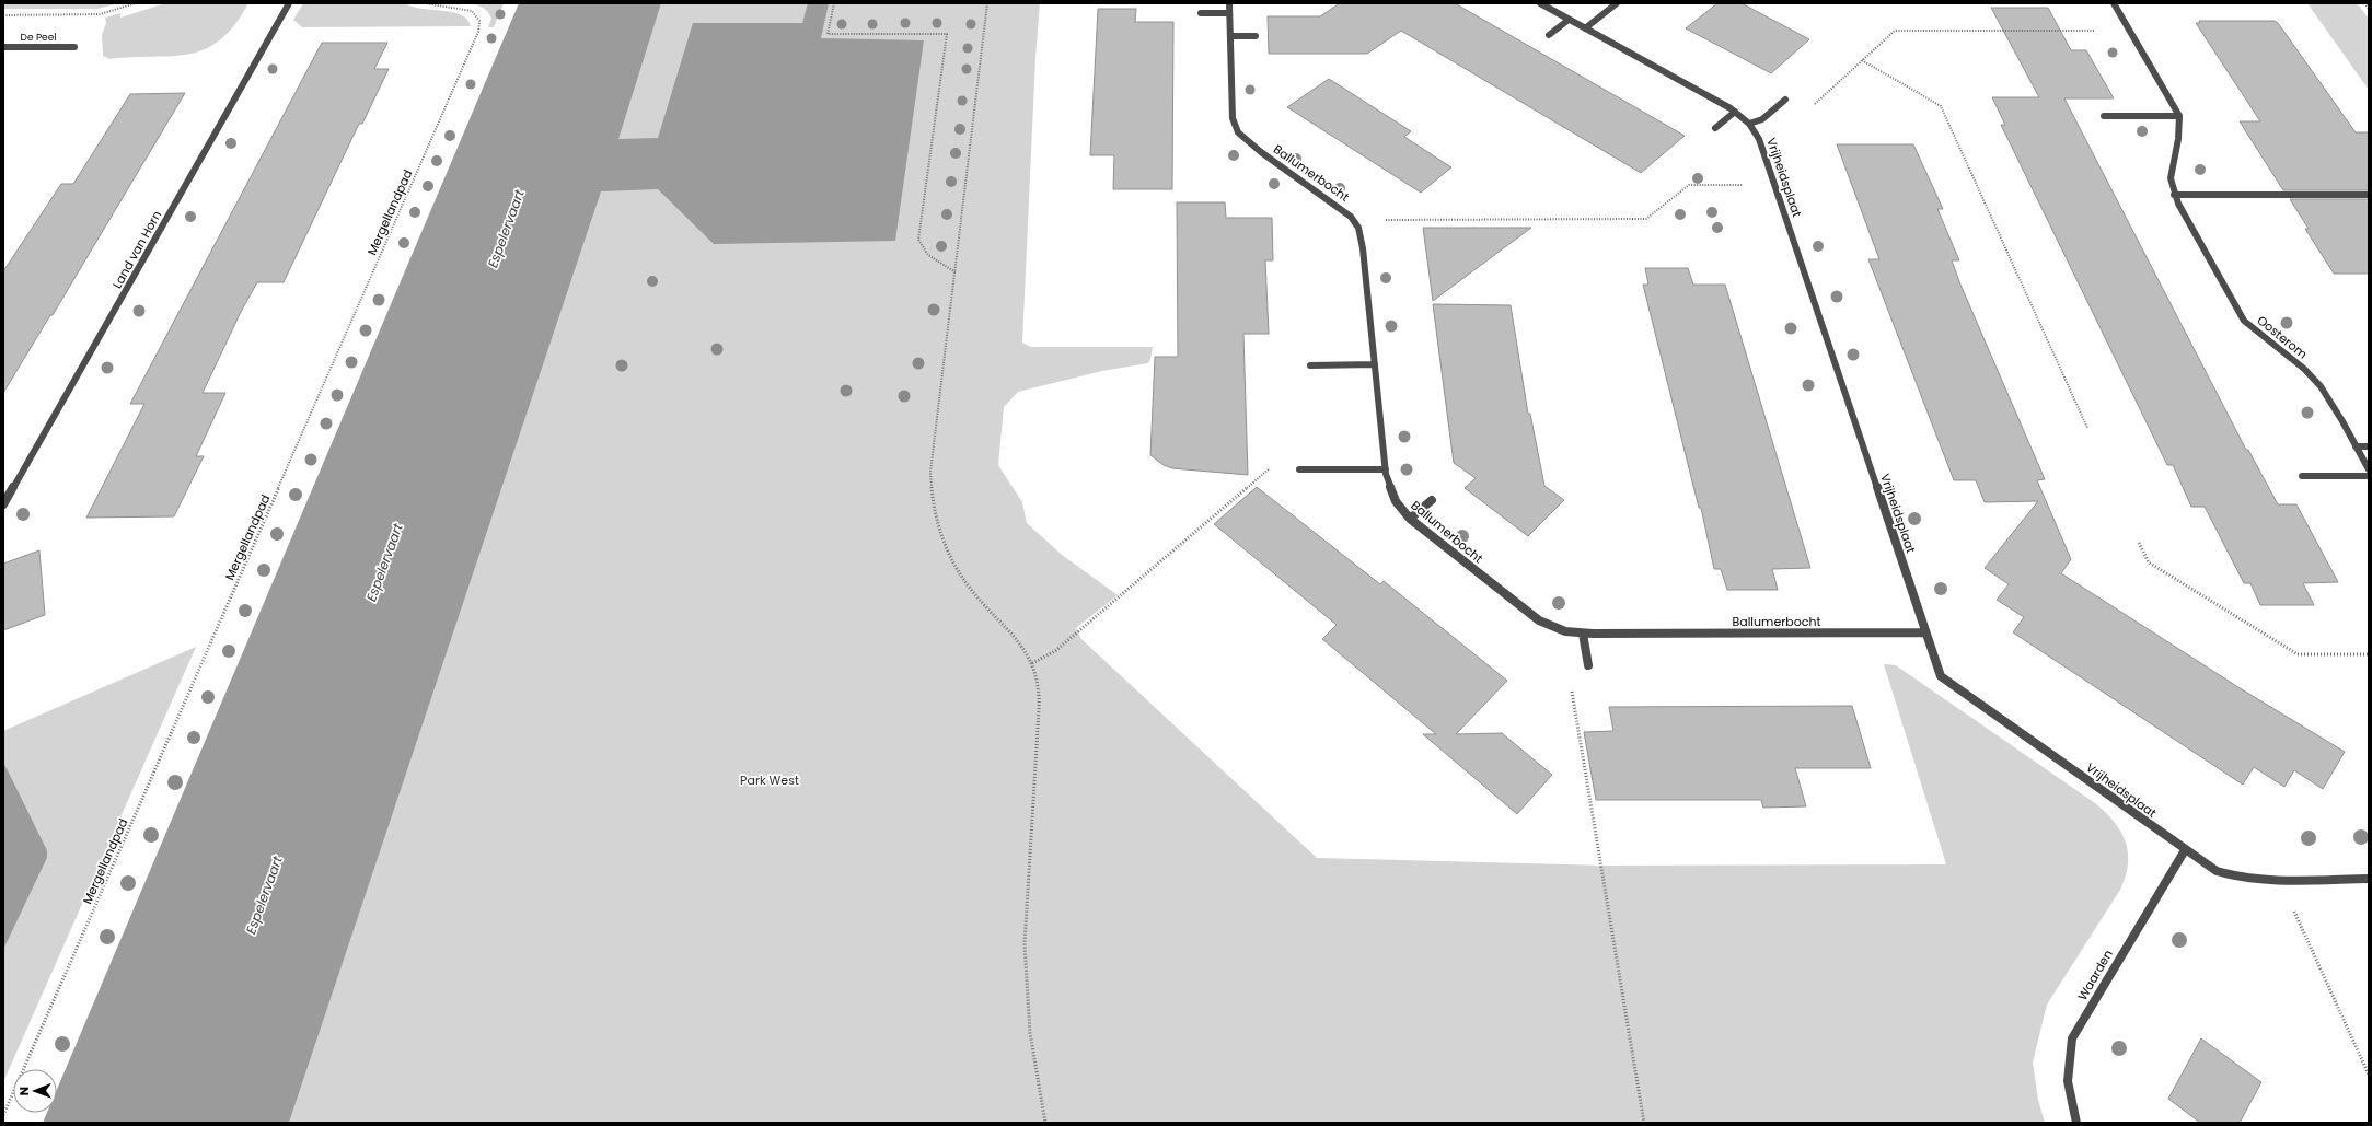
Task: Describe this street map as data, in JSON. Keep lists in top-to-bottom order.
{
  "streets": {
    "street": [
      "De Peel",
      "Ballumerbocht",
      "Vrijheidsplaat",
      "Land van Horn",
      "Oosterom",
      "Waarden"
    ],
    "path": ["Mergellandpad"]
  },
  "crossings": [
    ["Ballumerbocht", "Vrijheidsplaat"],
    ["Vrijheidsplaat", "Waarden"]
  ],
  "water": ["Espelervaart"],
  "parks": ["Park West"],
  "north": "left"
}
